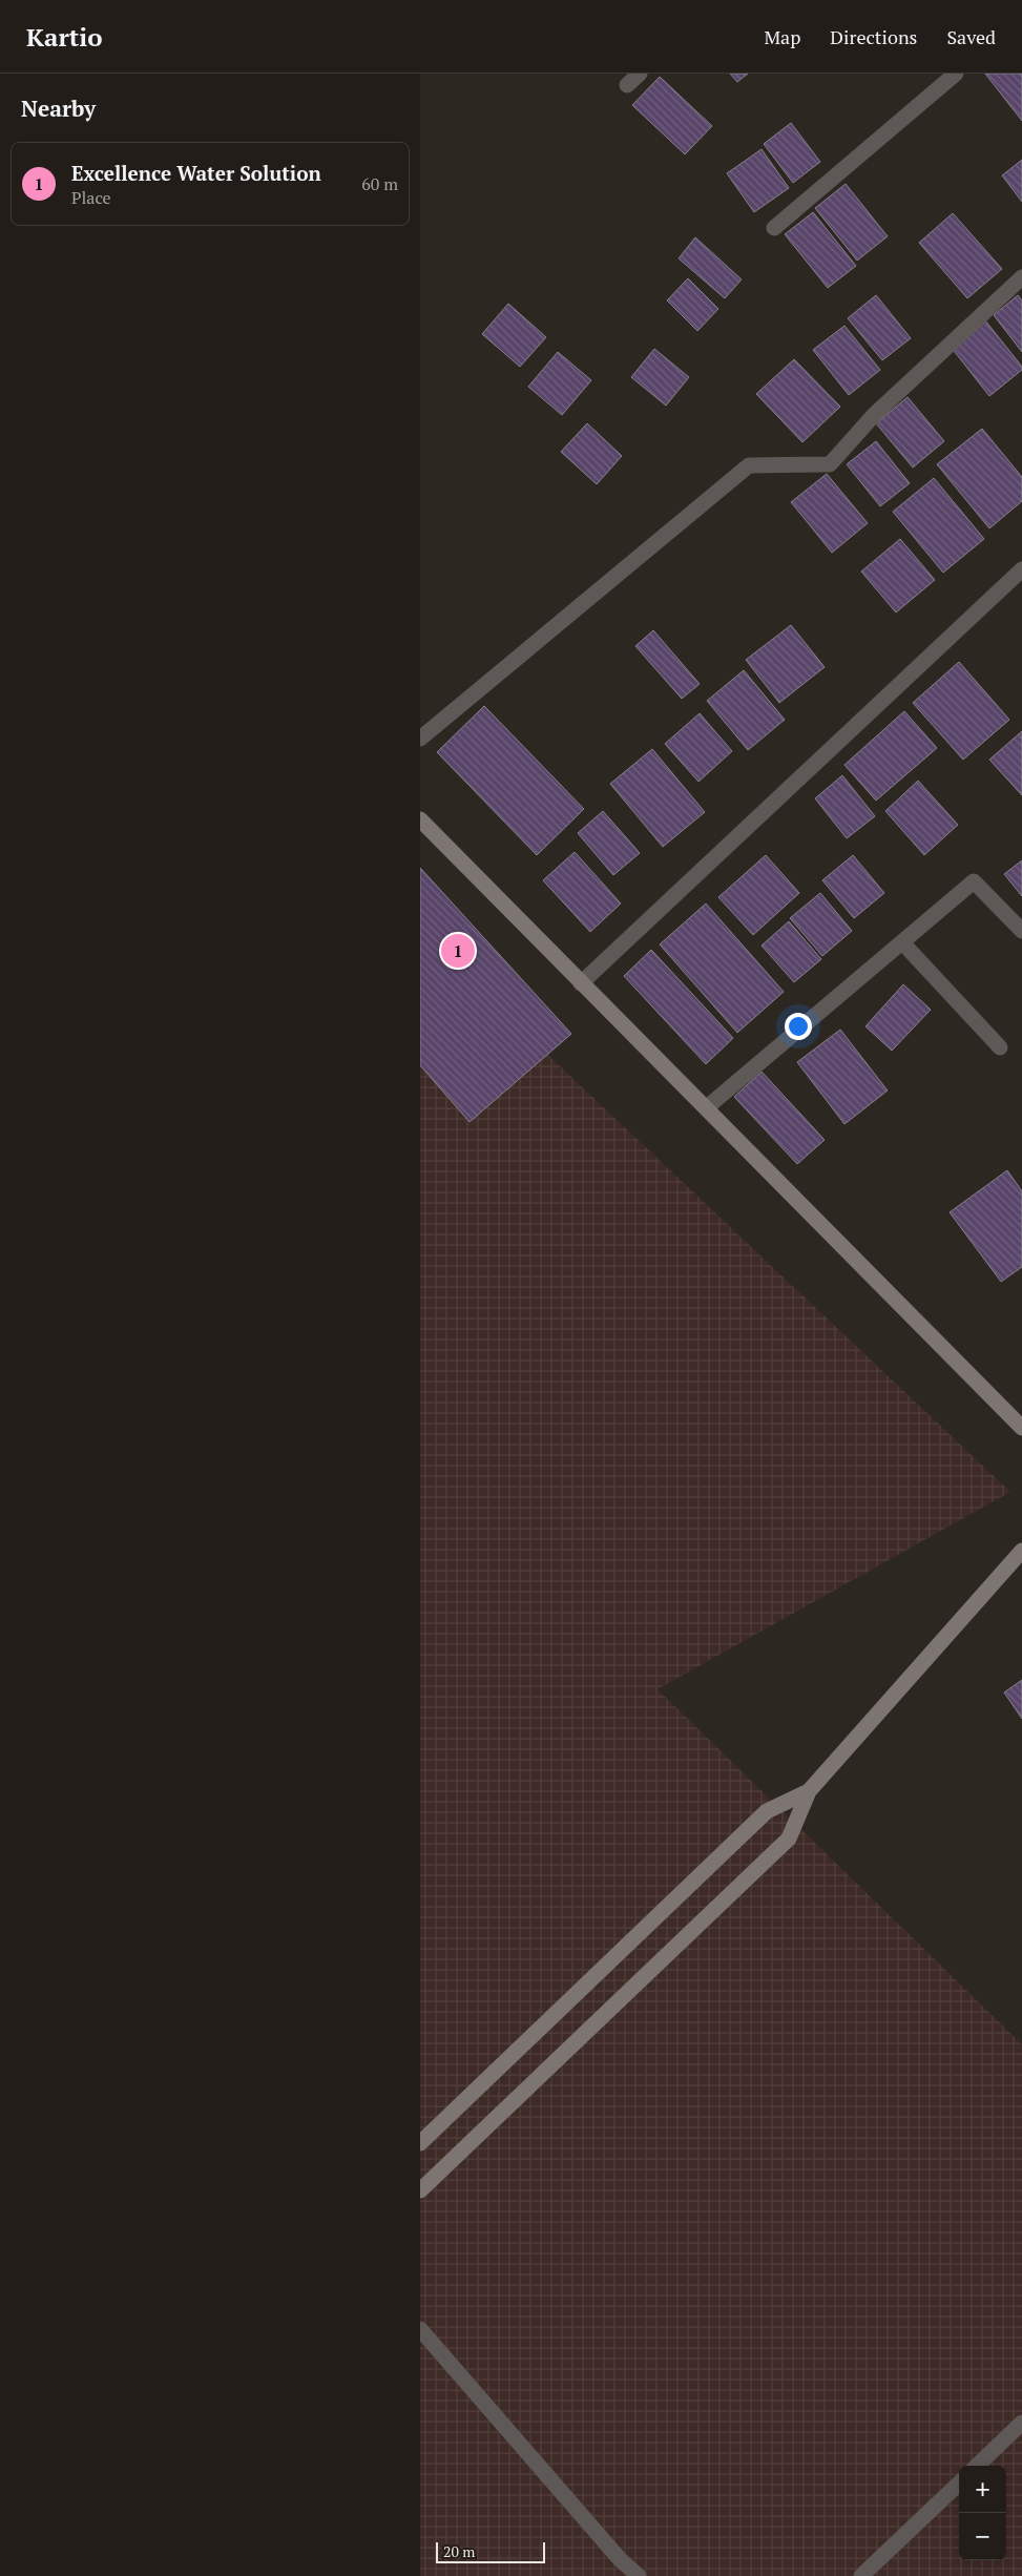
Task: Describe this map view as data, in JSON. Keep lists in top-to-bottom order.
{
  "scale_bar": "20 m",
  "page": {
    "header": "Kartio",
    "nav": ["Map", "Directions", "Saved"],
    "heading": "Nearby",
    "list": [
      {
        "mark": "1",
        "name": "Excellence Water Solution",
        "note": "Place",
        "value": "60 m"
      }
    ],
    "pins": "1",
    "map_buttons": ["+", "−"],
    "scale": "20 m"
  }
}
